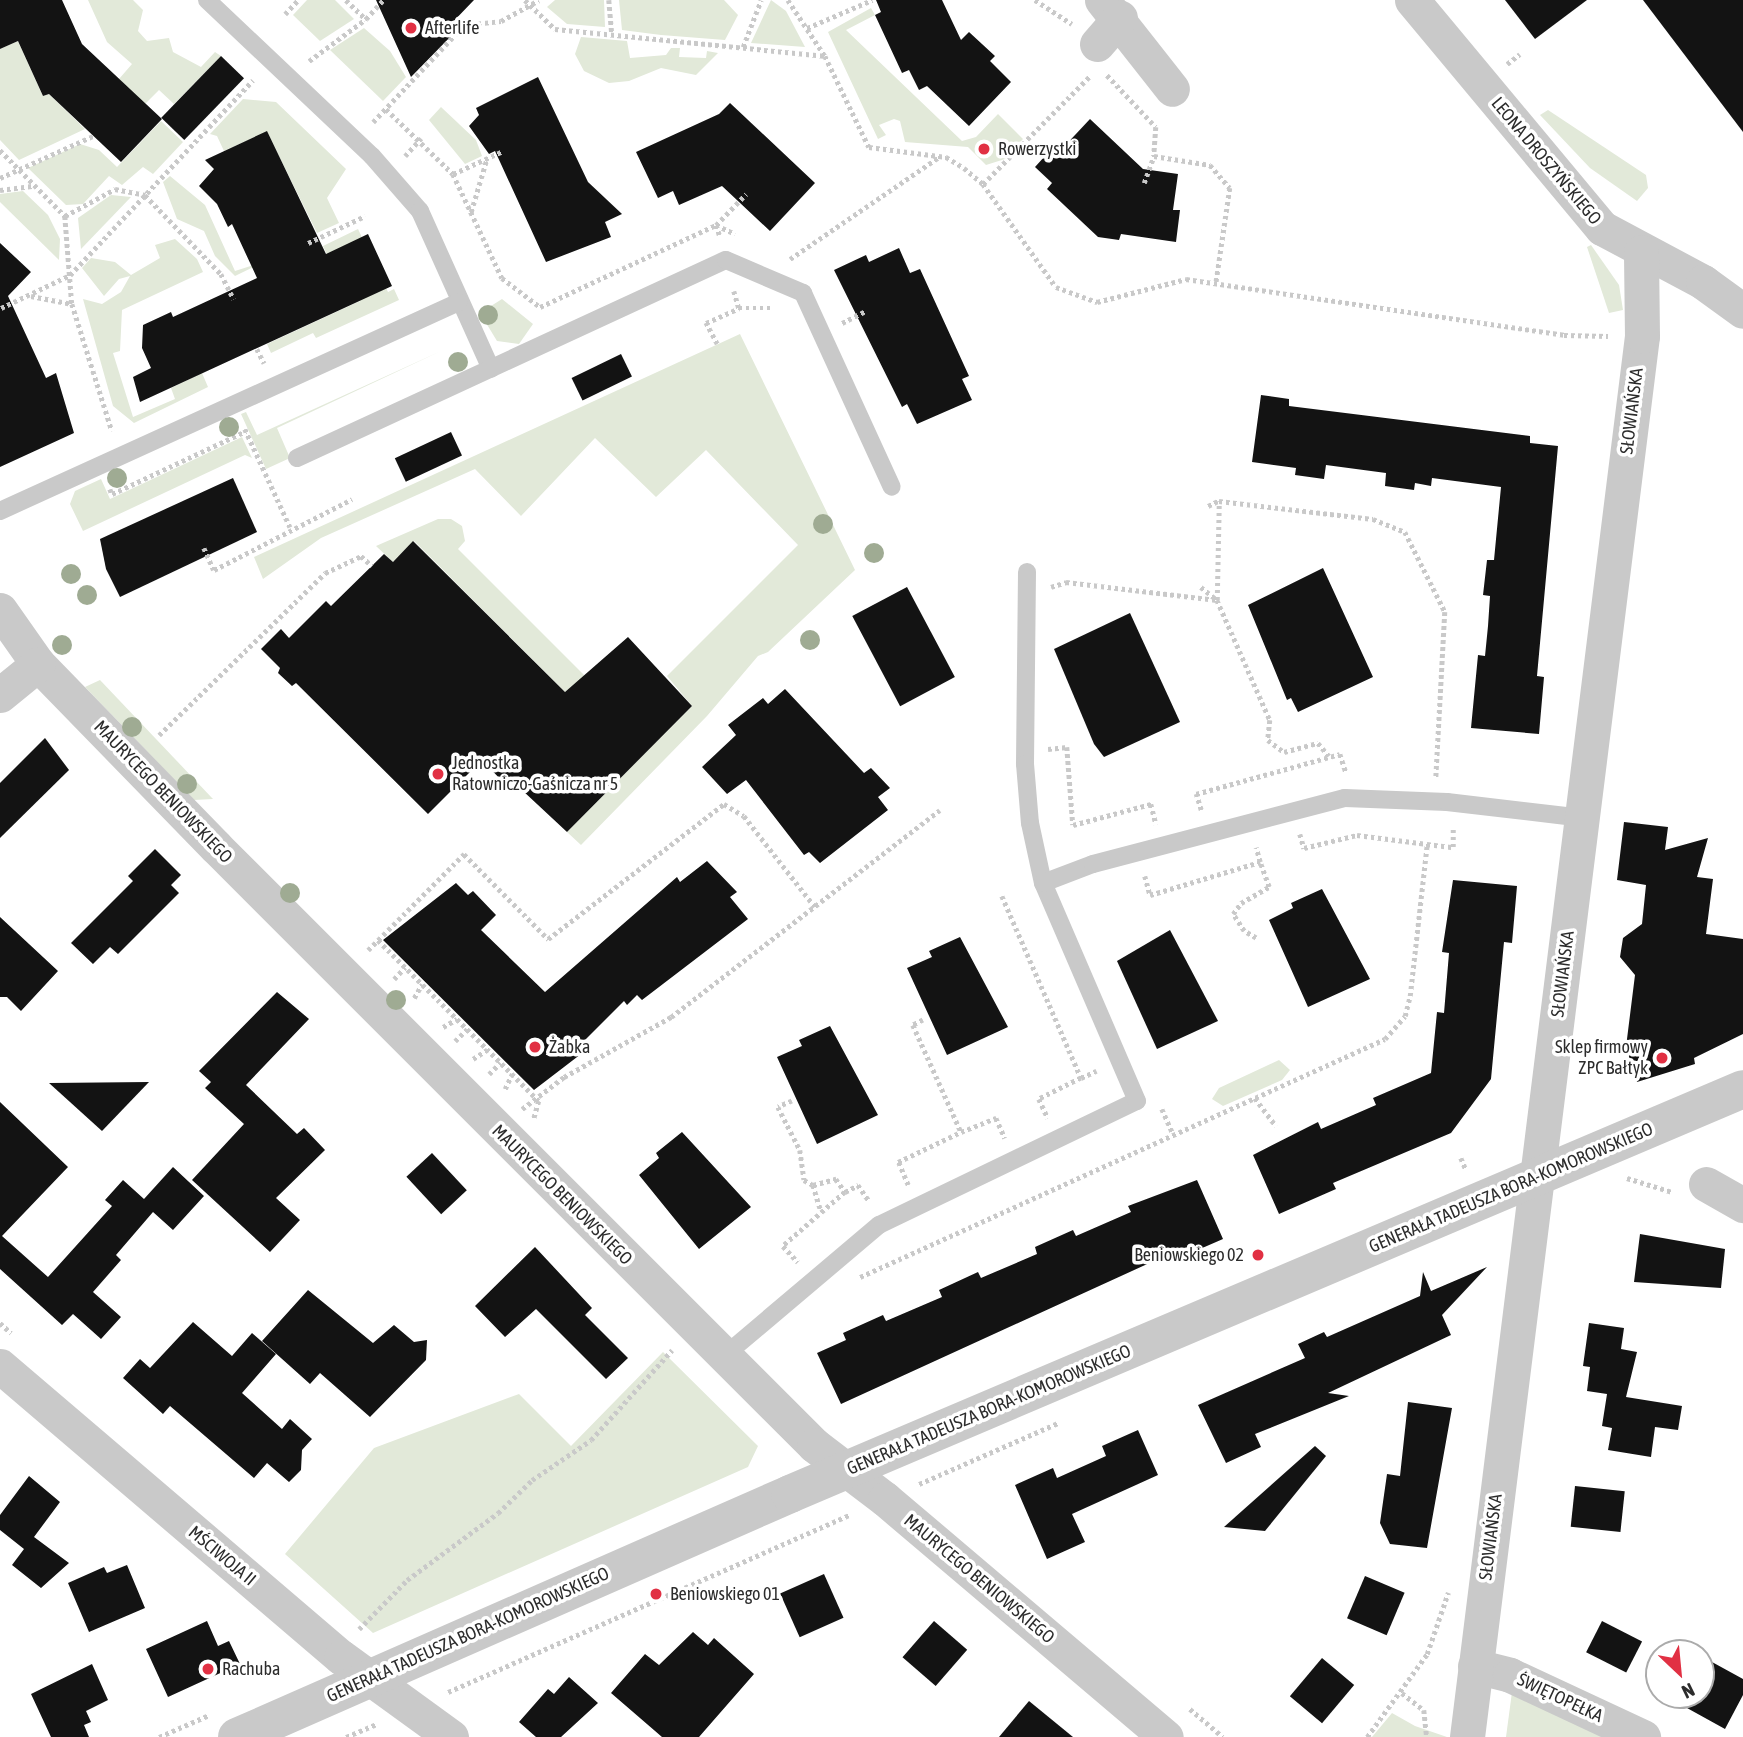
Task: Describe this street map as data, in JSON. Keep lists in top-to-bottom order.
{
  "streets": {
    "street": [
      "LEONA DROSZYŃSKIEGO",
      "SŁOWIAŃSKA",
      "MAURYCEGO BENIOWSKIEGO",
      "GENERAŁA TADEUSZA BORA-KOMOROWSKIEGO",
      "MŚCIWOJA II",
      "ŚWIĘTOPEŁKA"
    ]
  },
  "crossings": [
    ["LEONA DROSZYŃSKIEGO", "SŁOWIAŃSKA"],
    ["SŁOWIAŃSKA", "GENERAŁA TADEUSZA BORA-KOMOROWSKIEGO"],
    ["SŁOWIAŃSKA", "ŚWIĘTOPEŁKA"],
    ["MAURYCEGO BENIOWSKIEGO", "GENERAŁA TADEUSZA BORA-KOMOROWSKIEGO"],
    ["GENERAŁA TADEUSZA BORA-KOMOROWSKIEGO", "MŚCIWOJA II"]
  ],
  "places": [
    "Afterlife",
    "Rowerzystki",
    "Jednostka Ratowniczo-Gaśnicza nr 5",
    "Żabka",
    "Sklep firmowy ZPC Bałtyk",
    "Beniowskiego 02",
    "Beniowskiego 01",
    "Rachuba"
  ],
  "north": "bottom right"
}
